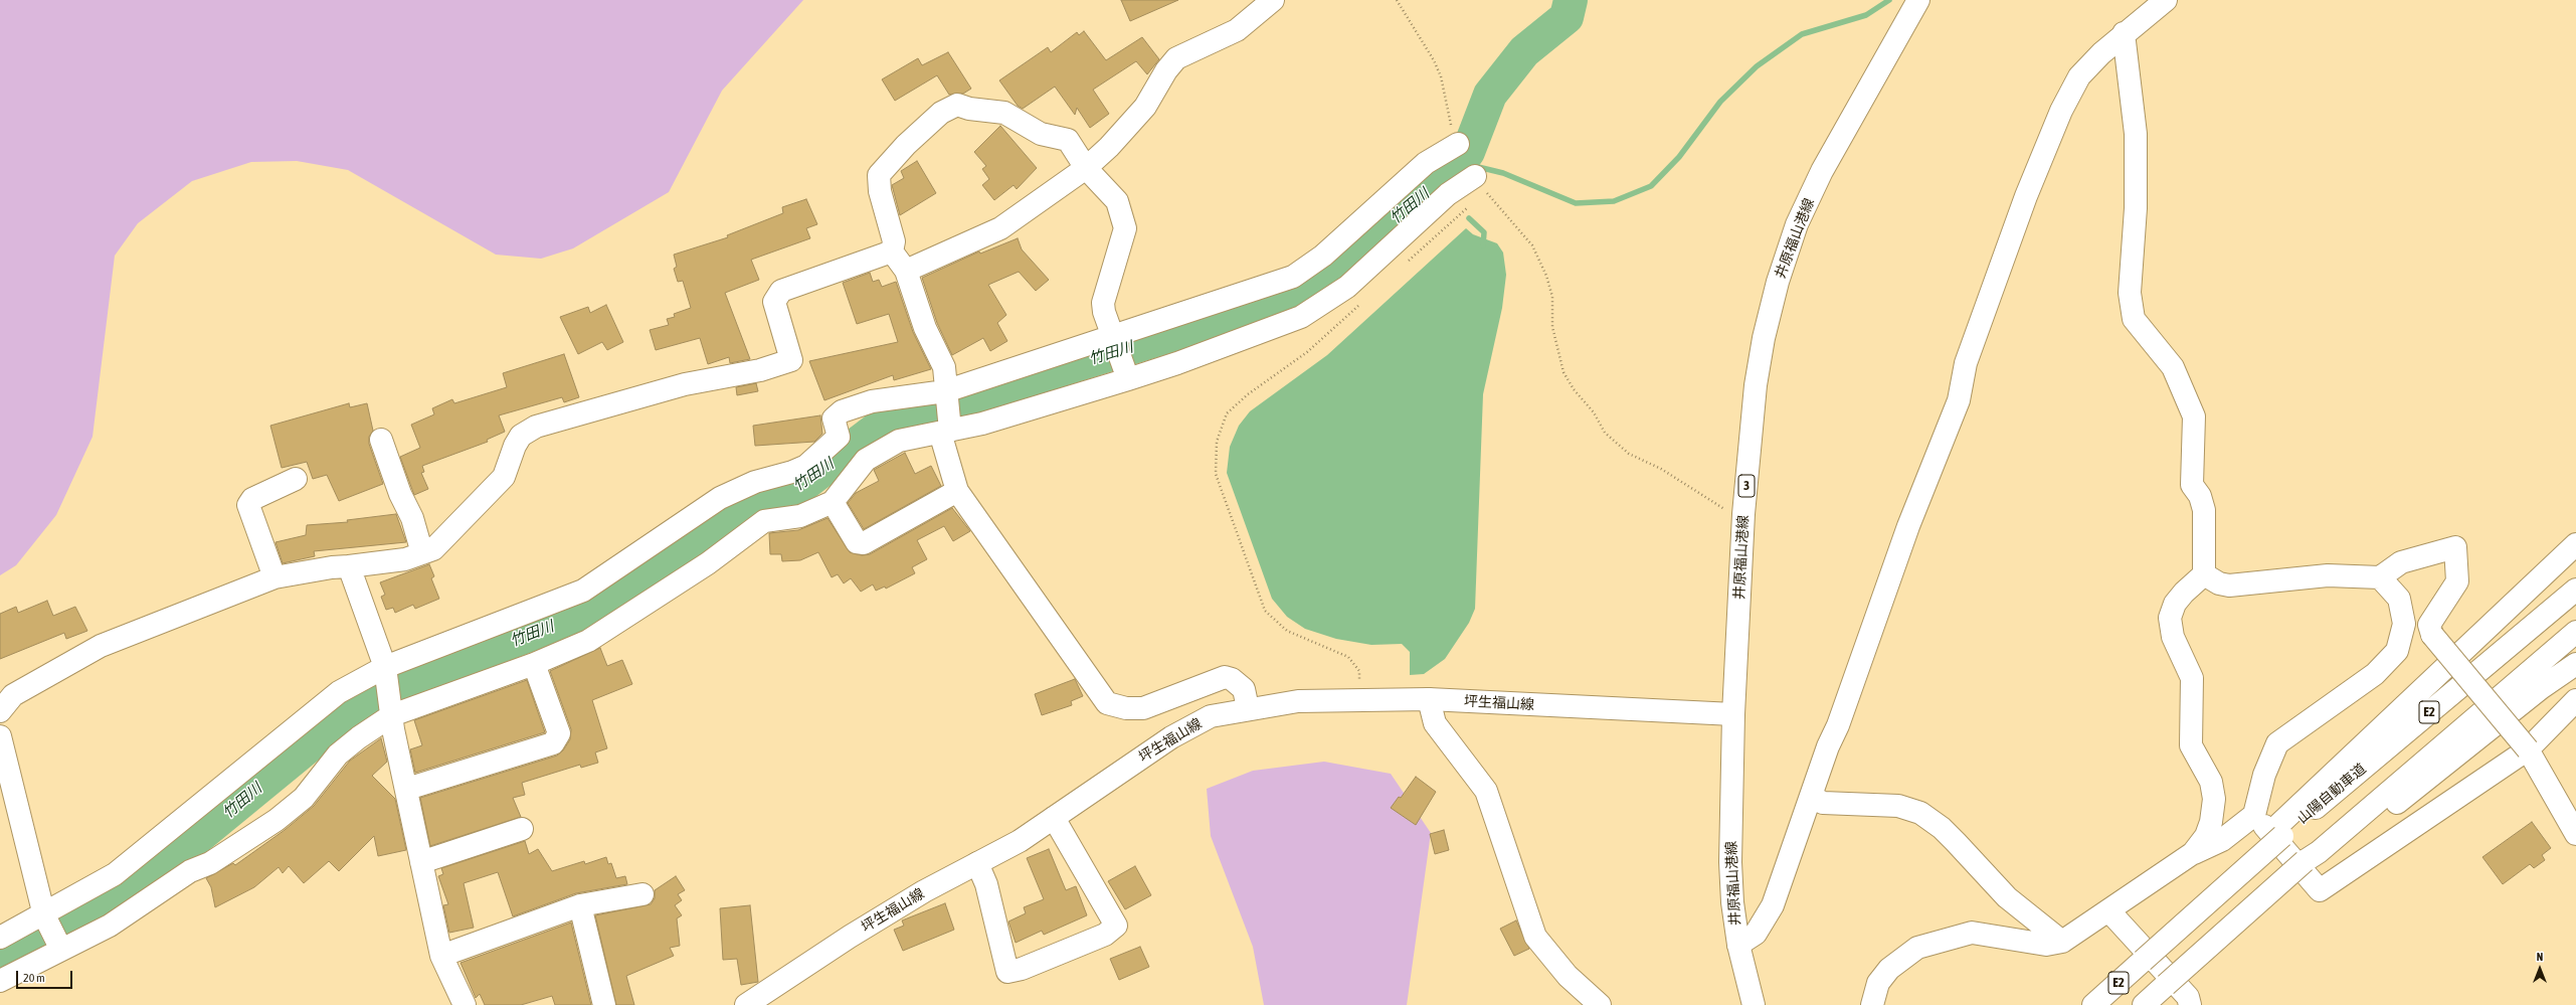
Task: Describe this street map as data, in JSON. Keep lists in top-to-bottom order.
{
  "streets": {
    "main road": [
      "井原福山港線",
      "3",
      "坪生福山線",
      "E2",
      "山陽自動車道"
    ]
  },
  "crossings": [
    ["井原福山港線", "坪生福山線"]
  ],
  "water": ["竹田川"],
  "scale_bar": "20 m",
  "north": "top"
}
